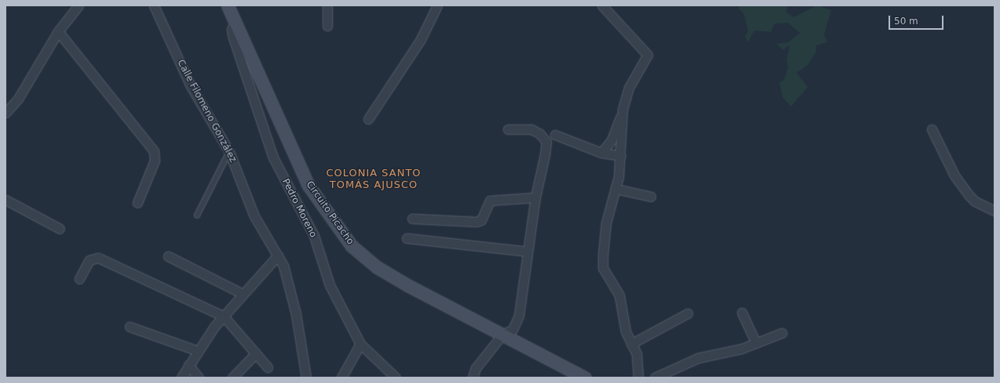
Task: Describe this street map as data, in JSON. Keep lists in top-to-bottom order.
{
  "streets": {
    "main road": ["Circuito Picacho"],
    "street": ["Calle Filomeno González", "Pedro Moreno"]
  },
  "crossings": [
    ["Pedro Moreno", "Circuito Picacho"]
  ],
  "districts": ["COLONIA SANTO TOMÁS AJUSCO"],
  "scale_bar": "50 m"
}
